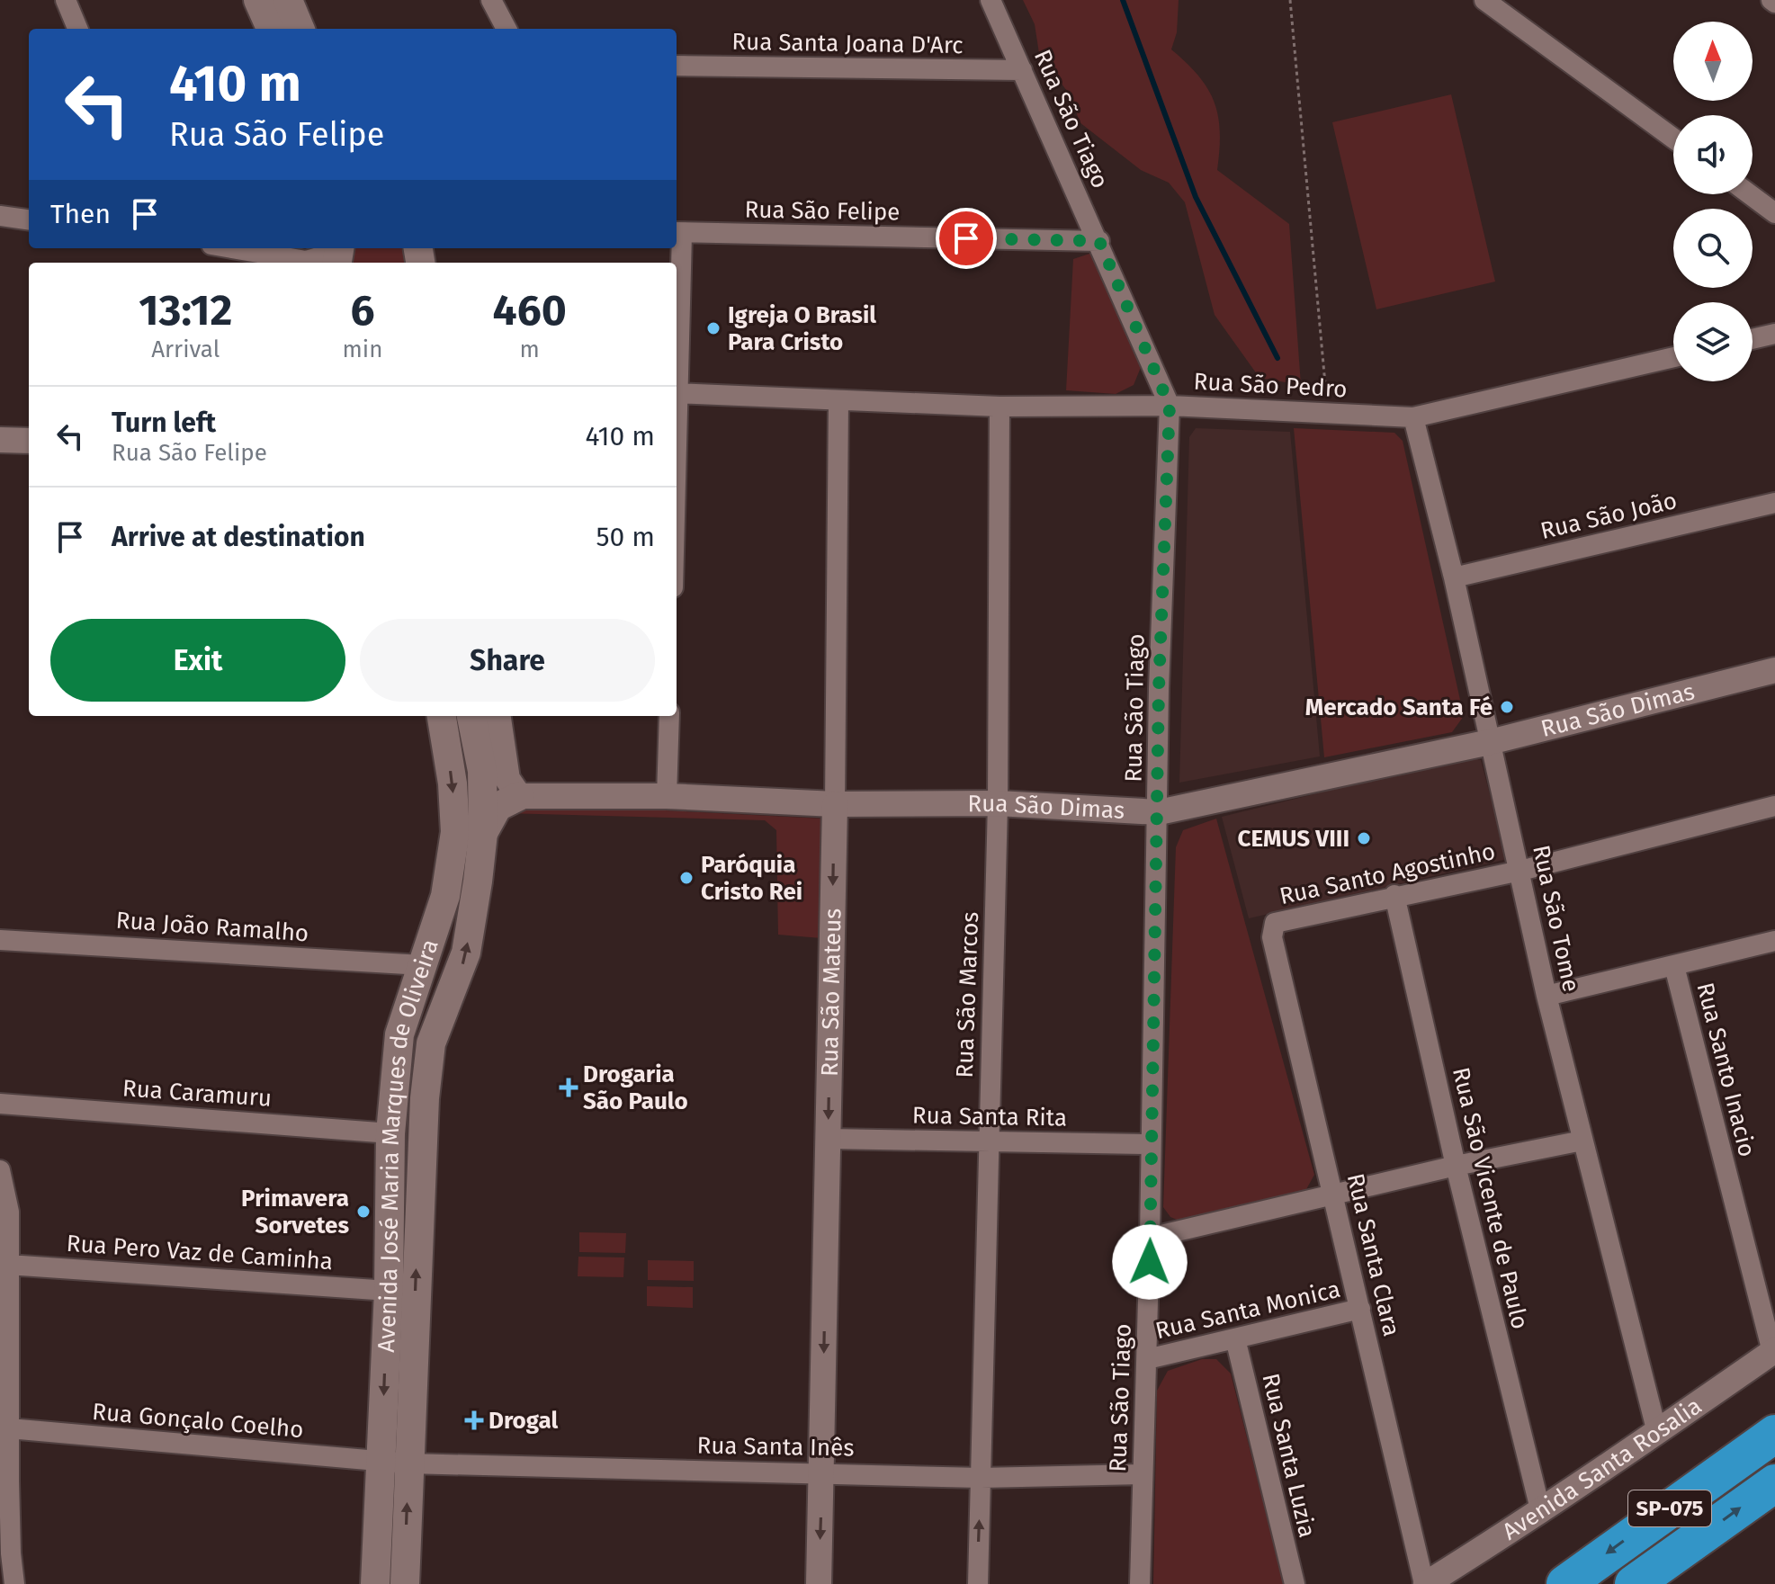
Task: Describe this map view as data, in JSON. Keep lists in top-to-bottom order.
{
  "streets": {
    "highway": ["SP-075"],
    "main road": ["Avenida José Maria Marques de Oliveira"],
    "street": [
      "Rua Santa Joana D'Arc",
      "Rua São Tiago",
      "Rua São Felipe",
      "Rua São Pedro",
      "Rua São João",
      "Rua São Dimas",
      "Rua Santo Agostinho",
      "Rua São Tome",
      "Rua João Ramalho",
      "Rua São Mateus",
      "Rua São Marcos",
      "Rua Santo Inacio",
      "Rua Caramuru",
      "Rua Santa Rita",
      "Rua São Vicente de Paulo",
      "Rua Pero Vaz de Caminha",
      "Rua Santa Clara",
      "Rua Santa Monica",
      "Rua Gonçalo Coelho",
      "Rua Santa Inês",
      "Rua Santa Luzia",
      "Avenida Santa Rosalia"
    ]
  },
  "crossings": [
    ["Rua Santa Joana D'Arc", "Rua São Tiago"],
    ["Rua São Tiago", "Rua São Felipe"],
    ["Rua São Tiago", "Rua São Pedro"],
    ["Rua São Tiago", "Rua São Dimas"],
    ["Rua São Tiago", "Rua Santa Rita"],
    ["Rua São Tiago", "Rua Santa Monica"],
    ["Rua São Tiago", "Rua Santa Inês"],
    ["Rua São Pedro", "Rua São Tome"],
    ["Rua São Pedro", "Rua São Mateus"],
    ["Rua São Pedro", "Rua São Marcos"],
    ["Rua São João", "Rua São Tome"],
    ["Rua São Dimas", "Rua São Tome"],
    ["Rua São Dimas", "Rua São Mateus"],
    ["Rua São Dimas", "Rua São Marcos"],
    ["Rua Santo Agostinho", "Rua São Tome"],
    ["Rua Santo Agostinho", "Rua São Vicente de Paulo"],
    ["Rua Santo Agostinho", "Rua Santa Clara"],
    ["Rua São Tome", "Avenida Santa Rosalia"],
    ["Rua João Ramalho", "Avenida José Maria Marques de Oliveira"],
    ["Rua São Mateus", "Rua Santa Rita"],
    ["Rua São Mateus", "Rua Santa Inês"],
    ["Rua São Marcos", "Rua Santa Rita"],
    ["Rua São Marcos", "Rua Santa Inês"],
    ["Rua Santo Inacio", "Avenida Santa Rosalia"],
    ["Rua Caramuru", "Avenida José Maria Marques de Oliveira"],
    ["Avenida José Maria Marques de Oliveira", "Rua Pero Vaz de Caminha"],
    ["Avenida José Maria Marques de Oliveira", "Rua Gonçalo Coelho"],
    ["Avenida José Maria Marques de Oliveira", "Rua Santa Inês"],
    ["Rua São Vicente de Paulo", "Avenida Santa Rosalia"],
    ["Rua Santa Clara", "Rua Santa Monica"],
    ["Rua Santa Clara", "Avenida Santa Rosalia"],
    ["Rua Santa Monica", "Rua Santa Luzia"],
    ["Rua Gonçalo Coelho", "Rua Santa Inês"]
  ],
  "one_way": ["Rua São Mateus"],
  "places": {
    "other": [
      "Igreja O Brasil Para Cristo",
      "Mercado Santa Fé",
      "CEMUS VIII",
      "Paróquia Cristo Rei",
      "Primavera Sorvetes"
    ],
    "health": ["Drogaria São Paulo", "Drogal"]
  },
  "north": "top",
  "page": {
    "turn": ["410 m", "Rua São Felipe"],
    "then": "Then",
    "eta": [
      "13:12",
      "Arrival",
      "6",
      "min",
      "460",
      "m"
    ],
    "list": [
      {
        "name": "Turn left",
        "note": "Rua São Felipe",
        "value": "410 m"
      },
      {
        "name": "Arrive at destination",
        "value": "50 m"
      }
    ],
    "buttons": ["Exit", "Share"]
  }
}
